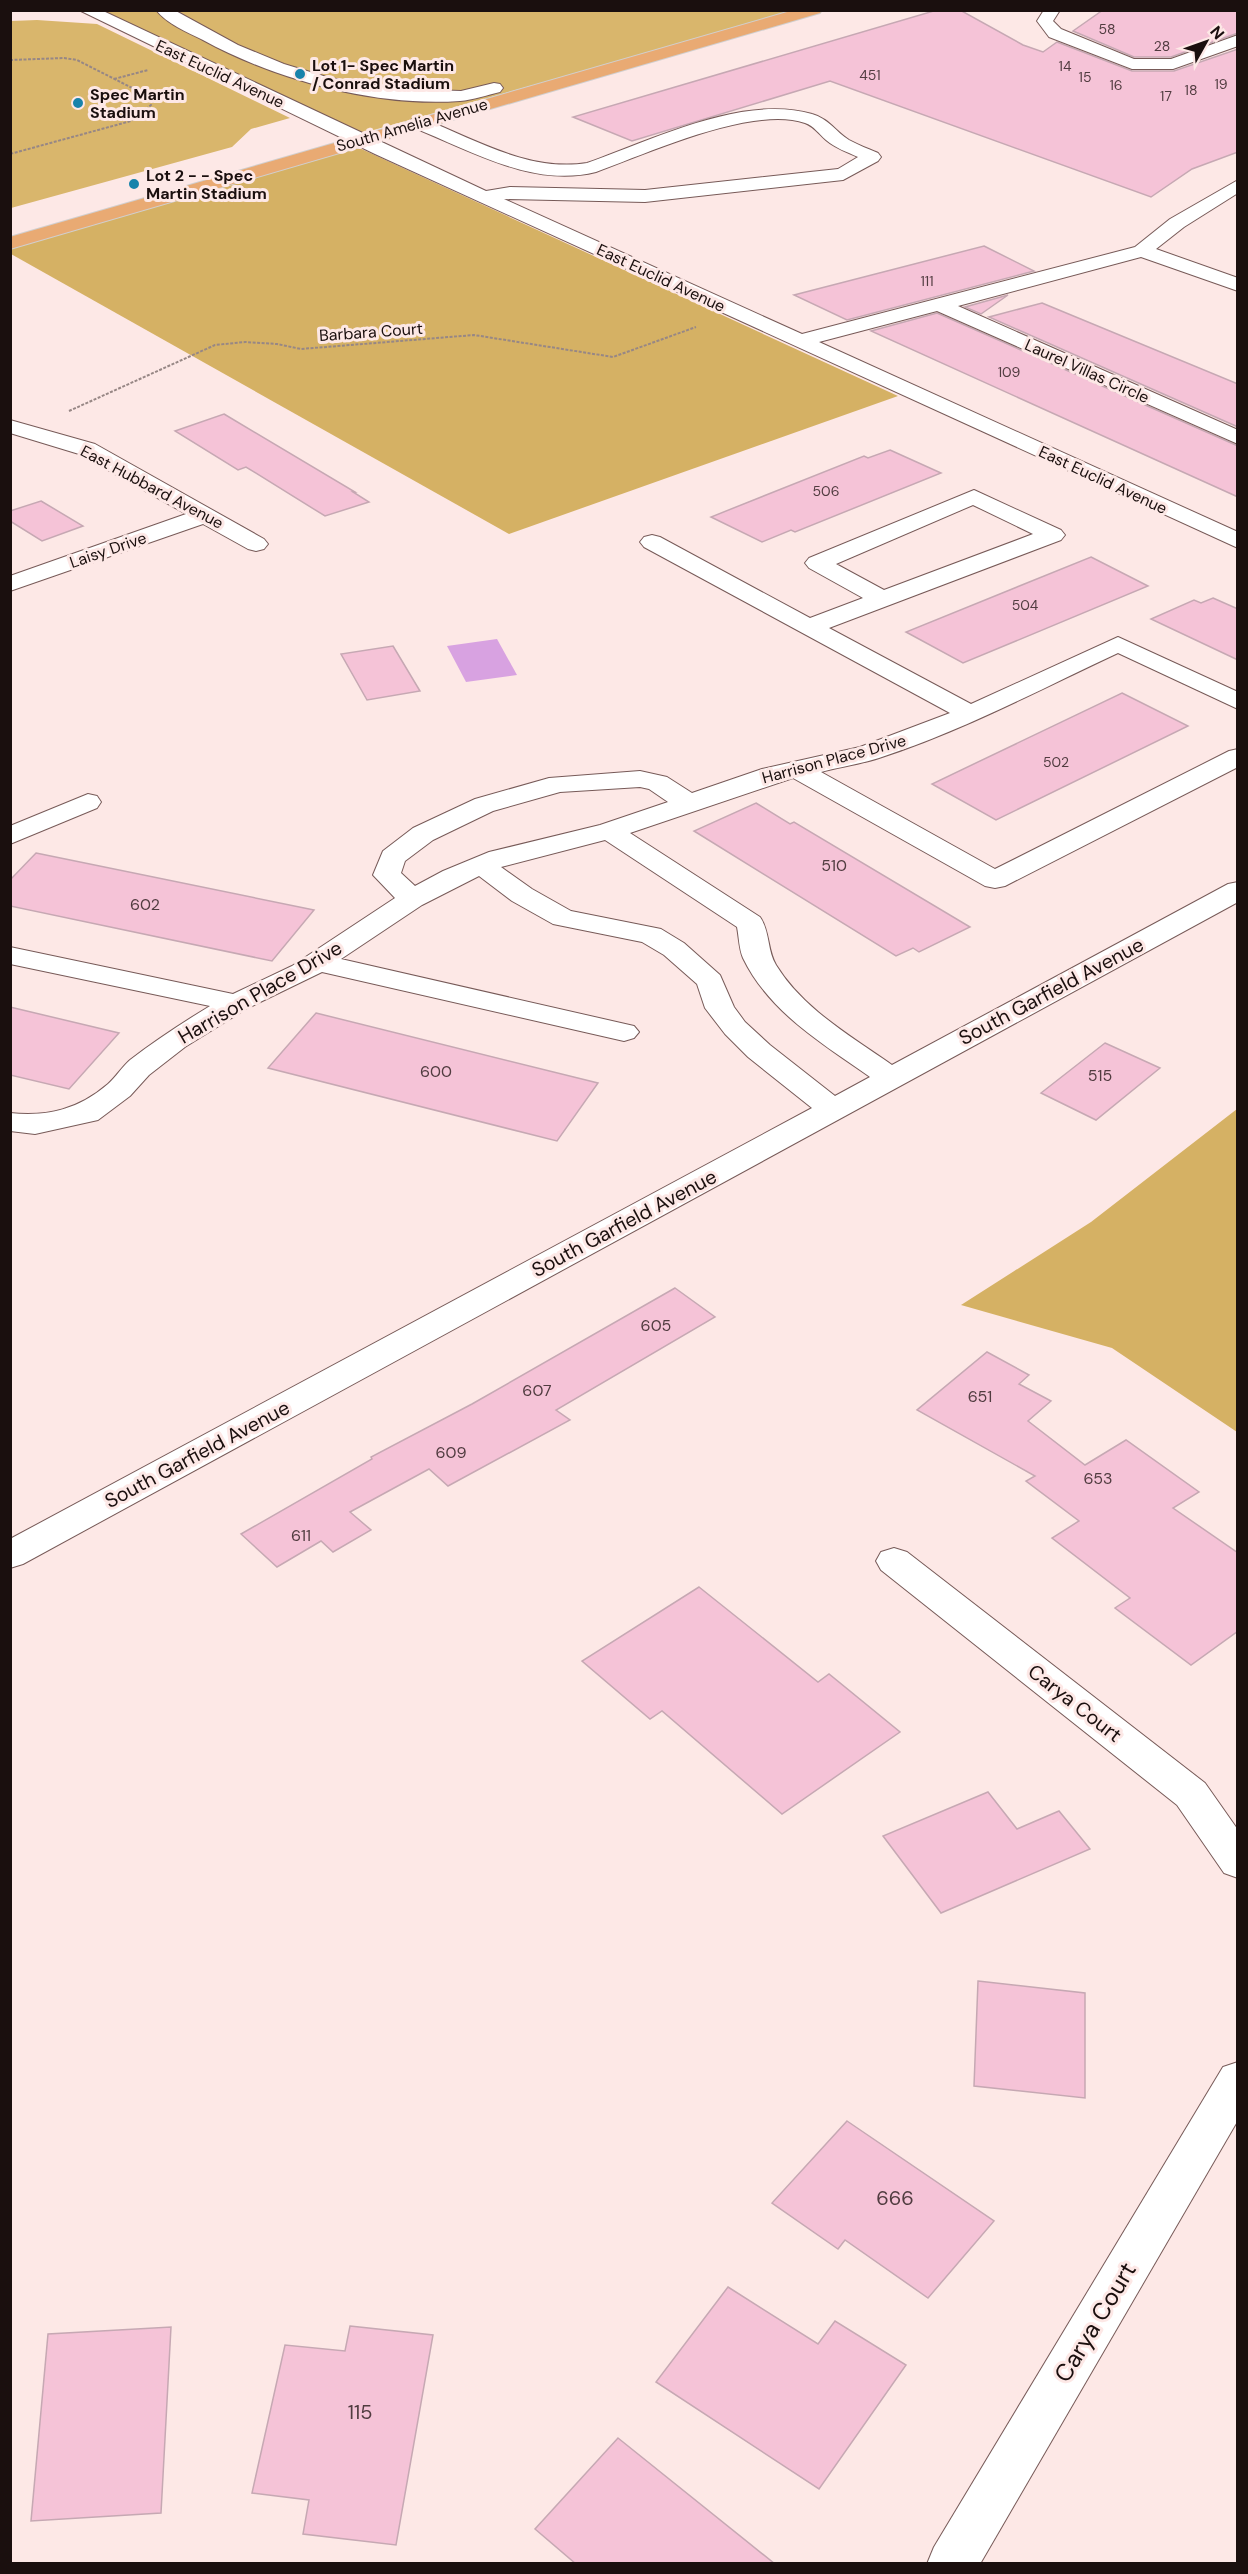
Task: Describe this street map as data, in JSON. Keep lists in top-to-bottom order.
{
  "streets": {
    "main road": ["South Amelia Avenue"],
    "street": [
      "East Euclid Avenue",
      "Laurel Villas Circle",
      "East Hubbard Avenue",
      "Laisy Drive",
      "Harrison Place Drive",
      "South Garfield Avenue",
      "Carya Court"
    ],
    "path": ["Barbara Court"]
  },
  "crossings": [
    ["East Euclid Avenue", "South Amelia Avenue"],
    ["East Euclid Avenue", "Barbara Court"],
    ["Barbara Court", "East Hubbard Avenue"],
    ["East Hubbard Avenue", "Laisy Drive"]
  ],
  "places": ["Lot 1- Spec Martin / Conrad Stadium", "Spec Martin Stadium", "Lot 2 - - Spec Martin Stadium"],
  "house_numbers": [
    "58",
    "28",
    "14",
    "451",
    "15",
    "19",
    "16",
    "18",
    "17",
    "111",
    "109",
    "506",
    "504",
    "502",
    "510",
    "602",
    "600",
    "515",
    "605",
    "607",
    "651",
    "609",
    "653",
    "611",
    "666",
    "115"
  ],
  "north": "top right"
}
